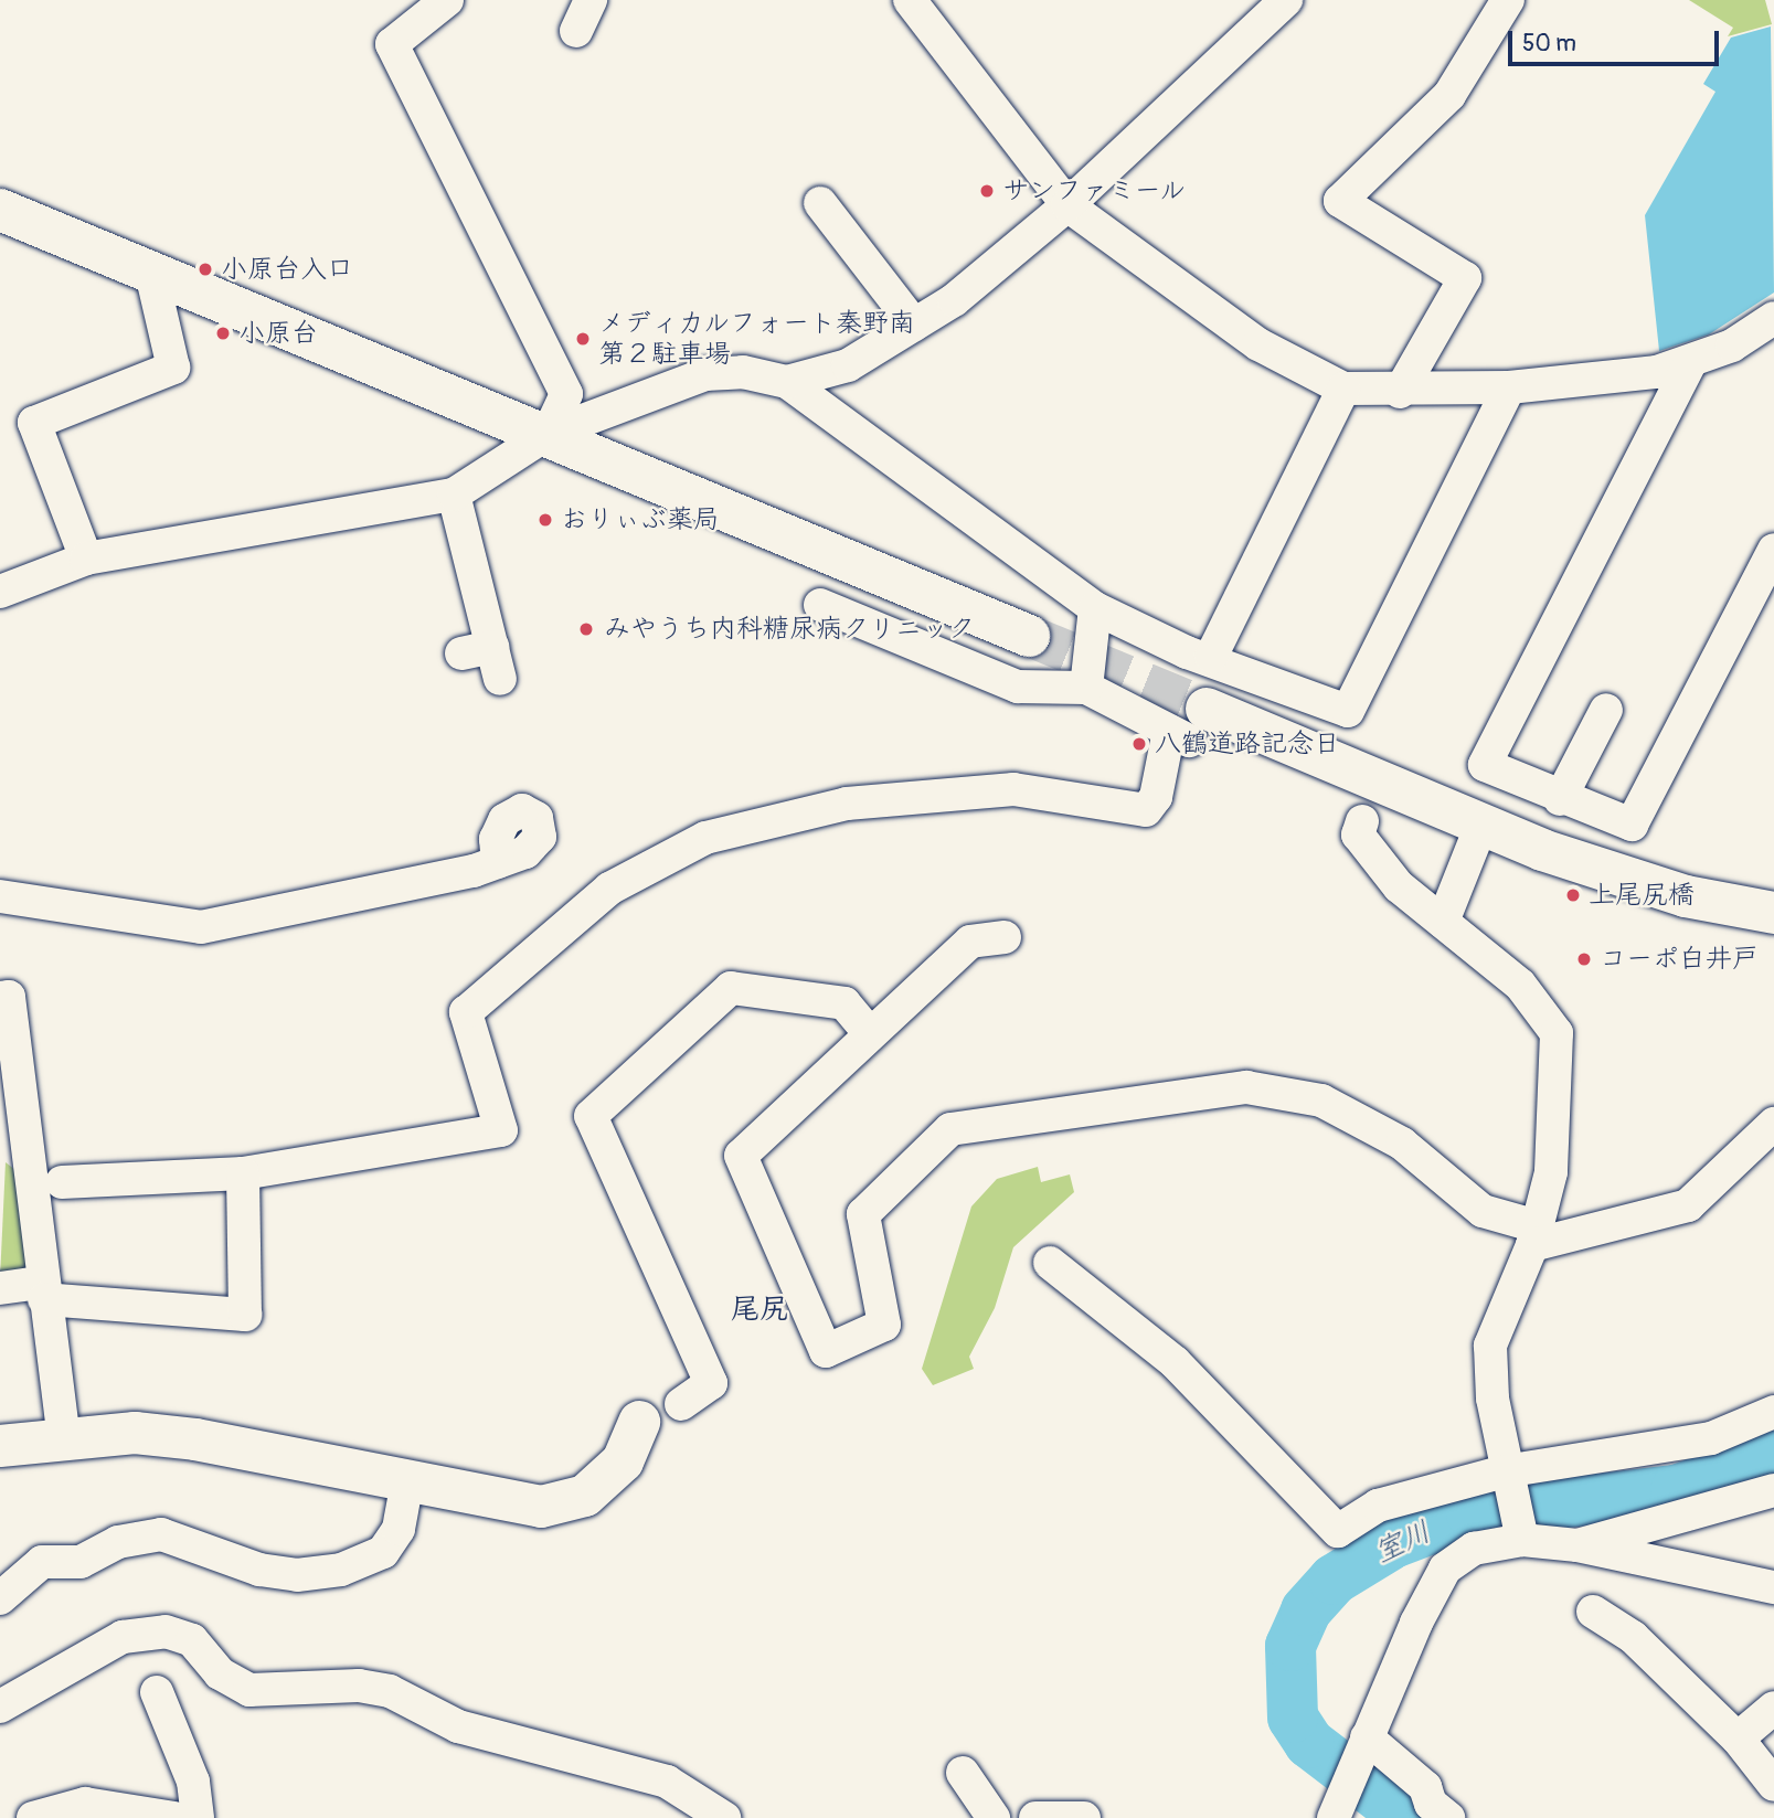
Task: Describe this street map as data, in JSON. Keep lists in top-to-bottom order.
{
  "districts": ["尾尻"],
  "water": ["室川"],
  "places": [
    "サンファミール",
    "小原台入口",
    "小原台",
    "メディカルフォート秦野南 第２駐車場",
    "おりぃぶ薬局",
    "みやうち内科糖尿病クリニック",
    "八鶴道路記念日",
    "上尾尻橋",
    "コーポ白井戸"
  ],
  "scale_bar": "50 m"
}
